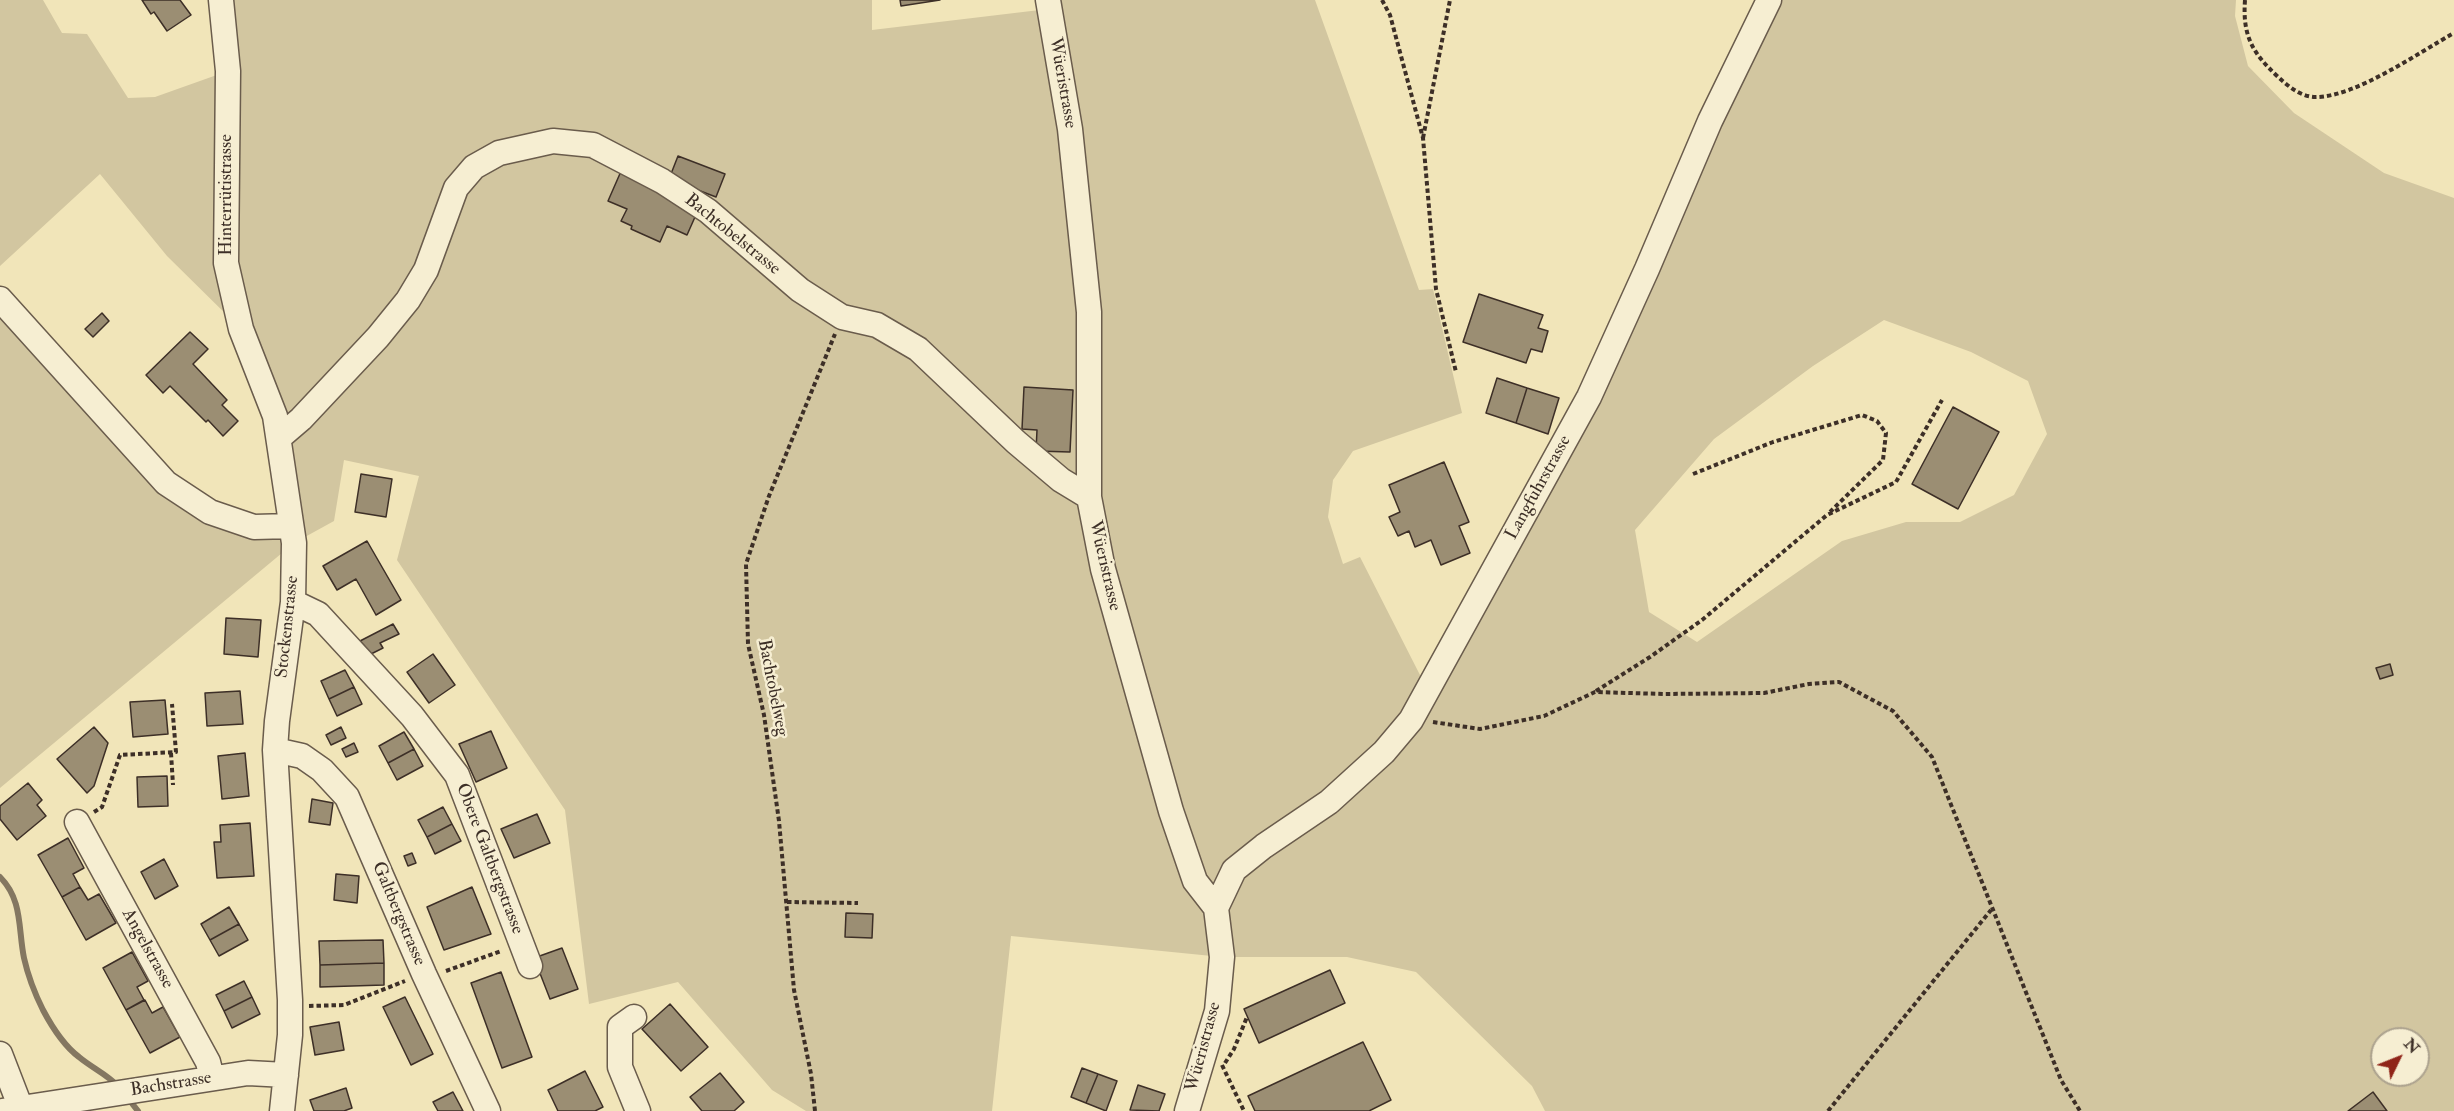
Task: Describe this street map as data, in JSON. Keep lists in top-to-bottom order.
{
  "streets": {
    "street": [
      "Wüeristrasse",
      "Hinterrütistrasse",
      "Bachtobelstrasse",
      "Langfuhrstrasse",
      "Stockenstrasse",
      "Obere Galtbergstrasse",
      "Galtbergstrasse",
      "Angelstrasse",
      "Bachstrasse"
    ],
    "path": ["Bachtobelweg"]
  },
  "crossings": [
    ["Wüeristrasse", "Bachtobelstrasse"],
    ["Wüeristrasse", "Langfuhrstrasse"],
    ["Hinterrütistrasse", "Bachtobelstrasse"],
    ["Hinterrütistrasse", "Stockenstrasse"],
    ["Bachtobelstrasse", "Bachtobelweg"],
    ["Stockenstrasse", "Obere Galtbergstrasse"],
    ["Stockenstrasse", "Galtbergstrasse"],
    ["Stockenstrasse", "Bachstrasse"],
    ["Angelstrasse", "Bachstrasse"]
  ],
  "north": "top right"
}
